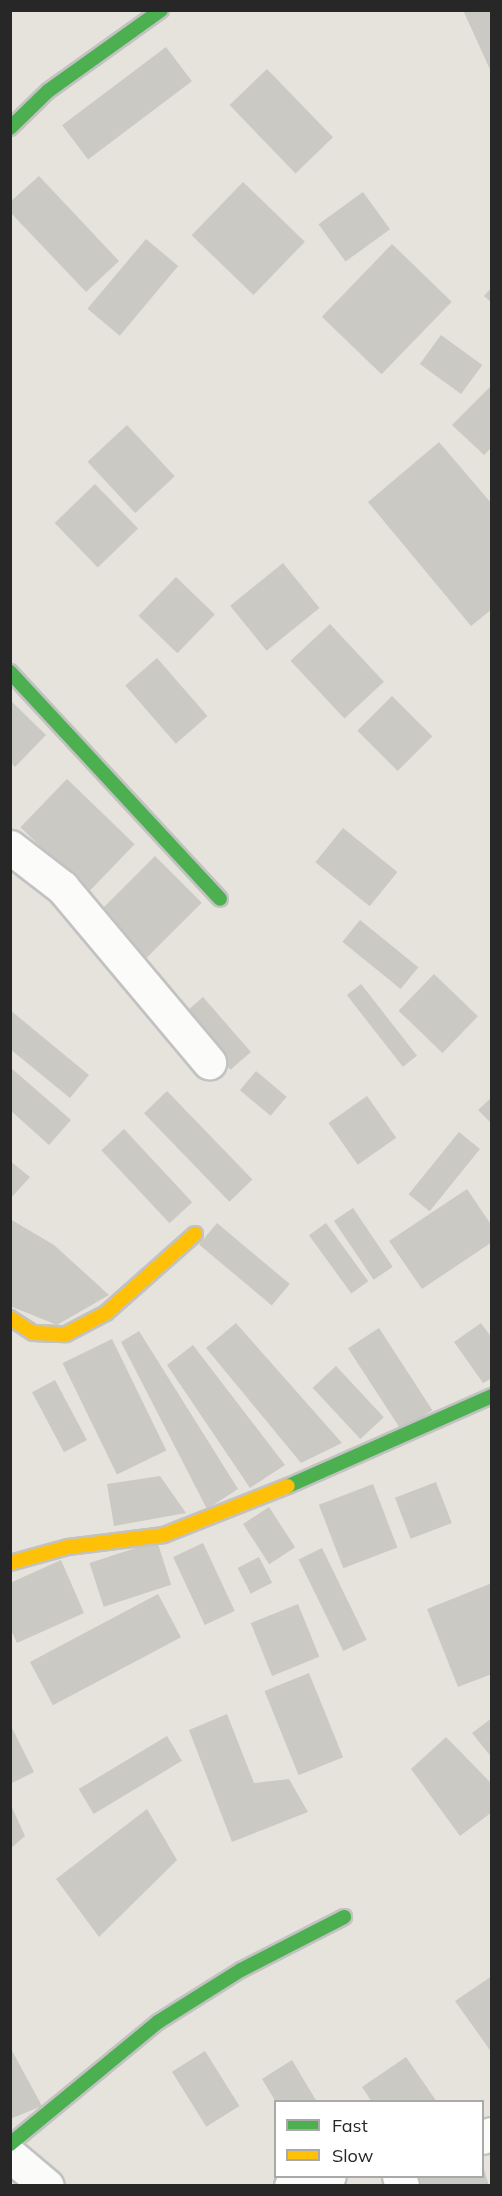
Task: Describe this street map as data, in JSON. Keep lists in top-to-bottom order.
{
  "legend": ["Fast", "Slow"]
}
